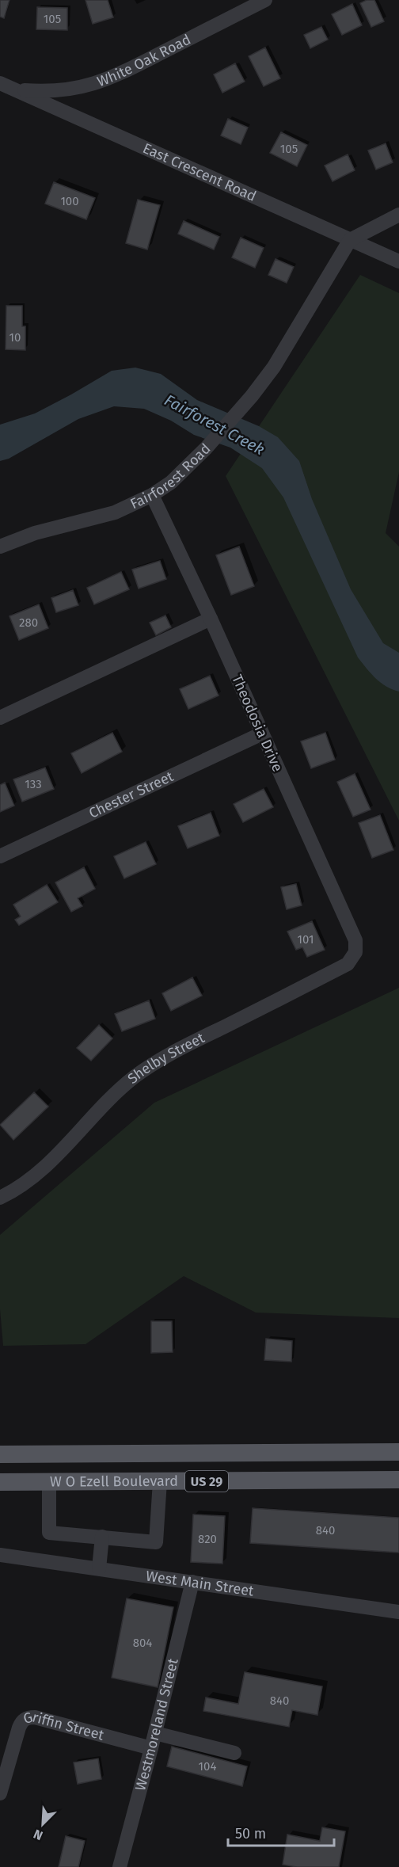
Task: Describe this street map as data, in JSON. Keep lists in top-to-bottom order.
{
  "streets": {
    "main road": ["US 29", "W O Ezell Boulevard"],
    "street": [
      "White Oak Road",
      "East Crescent Road",
      "Fairforest Road",
      "Theodosia Drive",
      "Chester Street",
      "Shelby Street",
      "West Main Street",
      "Westmoreland Street",
      "Griffin Street"
    ]
  },
  "crossings": [
    ["White Oak Road", "East Crescent Road"],
    ["East Crescent Road", "Fairforest Road"],
    ["Fairforest Road", "Theodosia Drive"],
    ["Theodosia Drive", "Chester Street"],
    ["Theodosia Drive", "Shelby Street"],
    ["West Main Street", "Westmoreland Street"],
    ["Westmoreland Street", "Griffin Street"]
  ],
  "water": ["Fairforest Creek"],
  "house_numbers": [
    "105",
    "105",
    "100",
    "10",
    "280",
    "133",
    "101",
    "840",
    "820",
    "804",
    "840",
    "104"
  ],
  "scale_bar": "50 m",
  "north": "bottom left"
}
